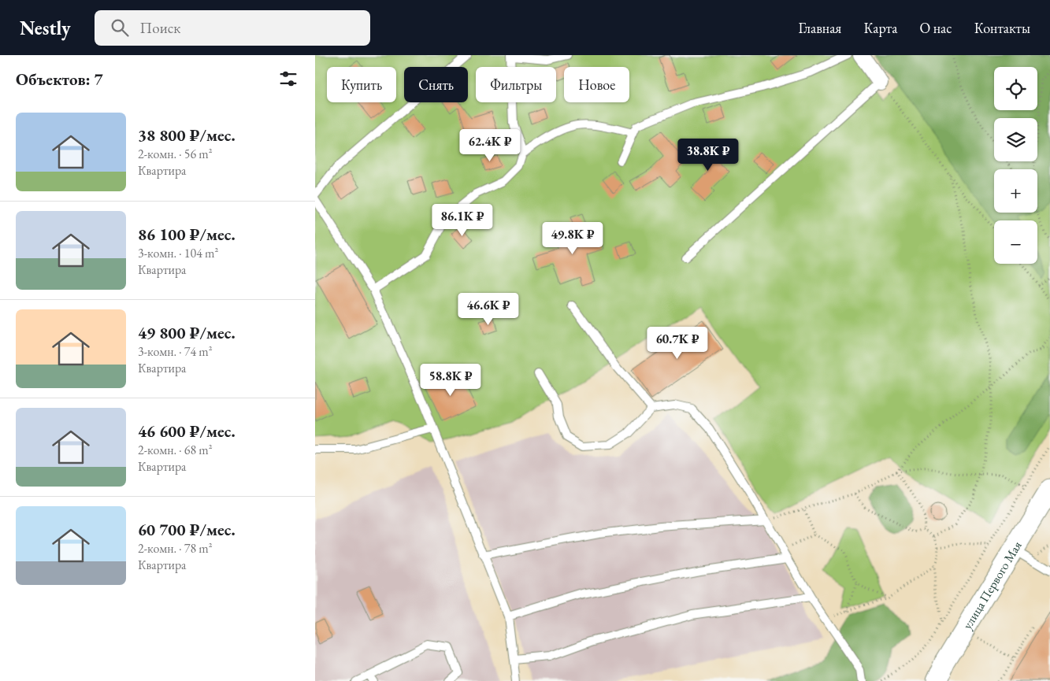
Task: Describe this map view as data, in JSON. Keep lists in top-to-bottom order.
{
  "streets": {
    "street": ["улица Первого Мая"]
  },
  "page": {
    "header": "Nestly",
    "search": "Поиск",
    "nav": [
      "Главная",
      "Карта",
      "О нас",
      "Контакты"
    ],
    "heading": "Объектов: 7",
    "map_buttons": ["+", "−"],
    "chip": [
      "Купить",
      "Снять",
      "Фильтры",
      "Новое"
    ],
    "list": [
      {
        "name": "38 800 ₽/мес.",
        "note": "2-комн. · 56 m² · Квартира"
      },
      {
        "name": "86 100 ₽/мес.",
        "note": "3-комн. · 104 m² · Квартира"
      },
      {
        "name": "49 800 ₽/мес.",
        "note": "3-комн. · 74 m² · Квартира"
      },
      {
        "name": "46 600 ₽/мес.",
        "note": "2-комн. · 68 m² · Квартира"
      },
      {
        "name": "60 700 ₽/мес.",
        "note": "2-комн. · 78 m² · Квартира"
      }
    ],
    "price": [
      "62.4K ₽",
      "38.8K ₽",
      "86.1K ₽",
      "49.8K ₽",
      "46.6K ₽",
      "60.7K ₽",
      "58.8K ₽"
    ]
  }
}
